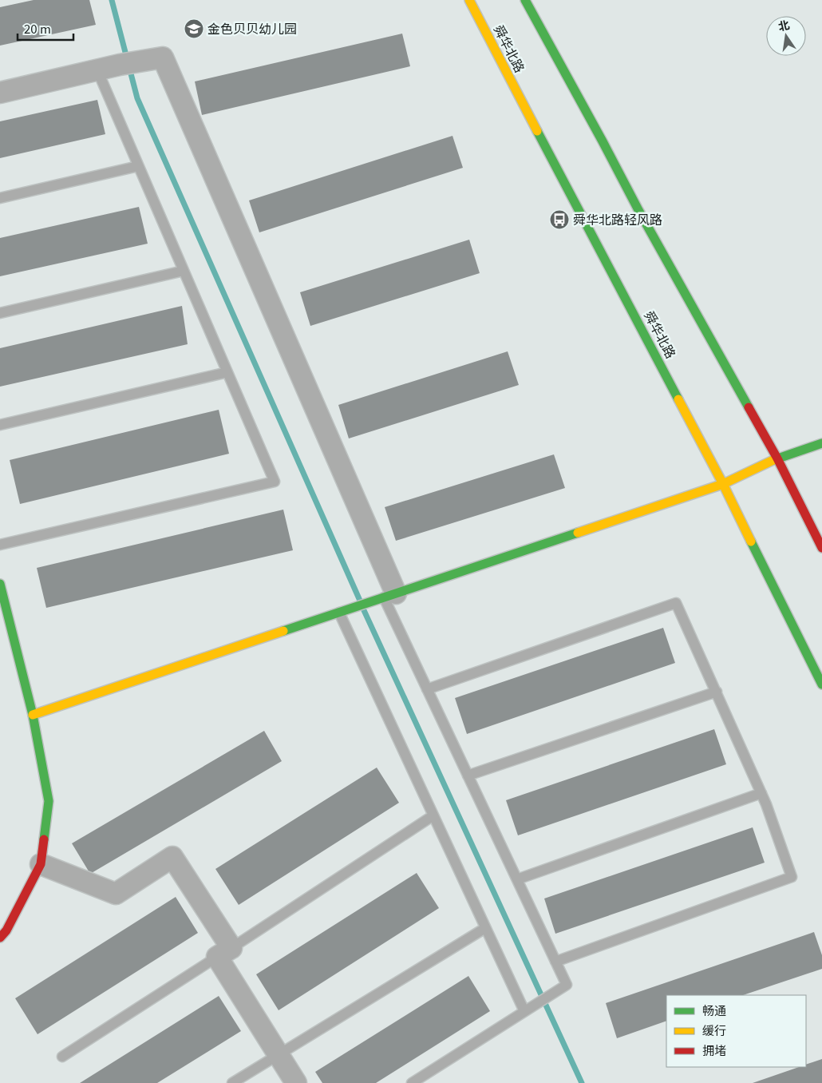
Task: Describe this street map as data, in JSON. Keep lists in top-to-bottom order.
{
  "streets": {
    "main road": ["舜华北路"]
  },
  "places": {
    "school or university": ["金色贝贝幼儿园"],
    "bus stop": ["舜华北路轻风路"]
  },
  "legend": ["畅通", "缓行", "拥堵"],
  "scale_bar": "20 m",
  "north": "top"
}
